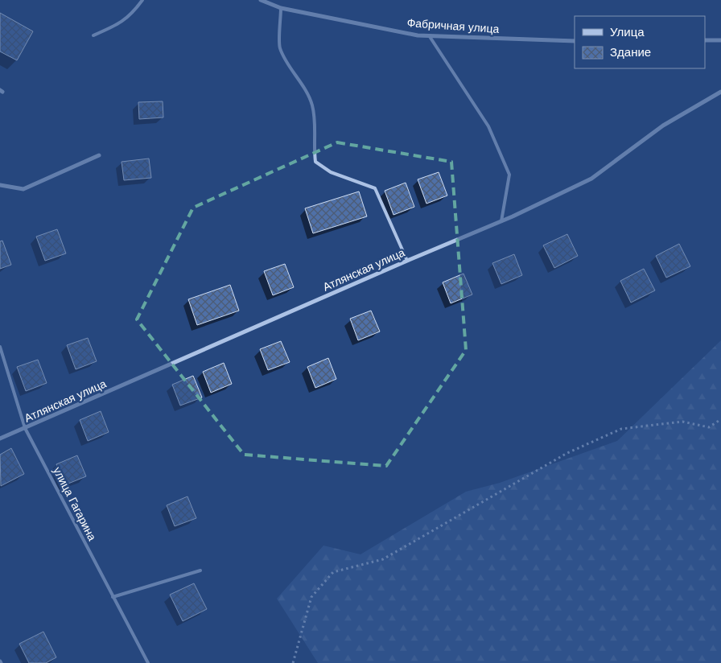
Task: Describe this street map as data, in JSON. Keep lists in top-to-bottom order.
{
  "streets": {
    "street": ["Фабричная улица", "Атлянская улица"],
    "lane": ["улица Гагарина"]
  },
  "crossings": [
    ["Атлянская улица", "улица Гагарина"]
  ],
  "legend": ["Улица", "Здание"]
}
